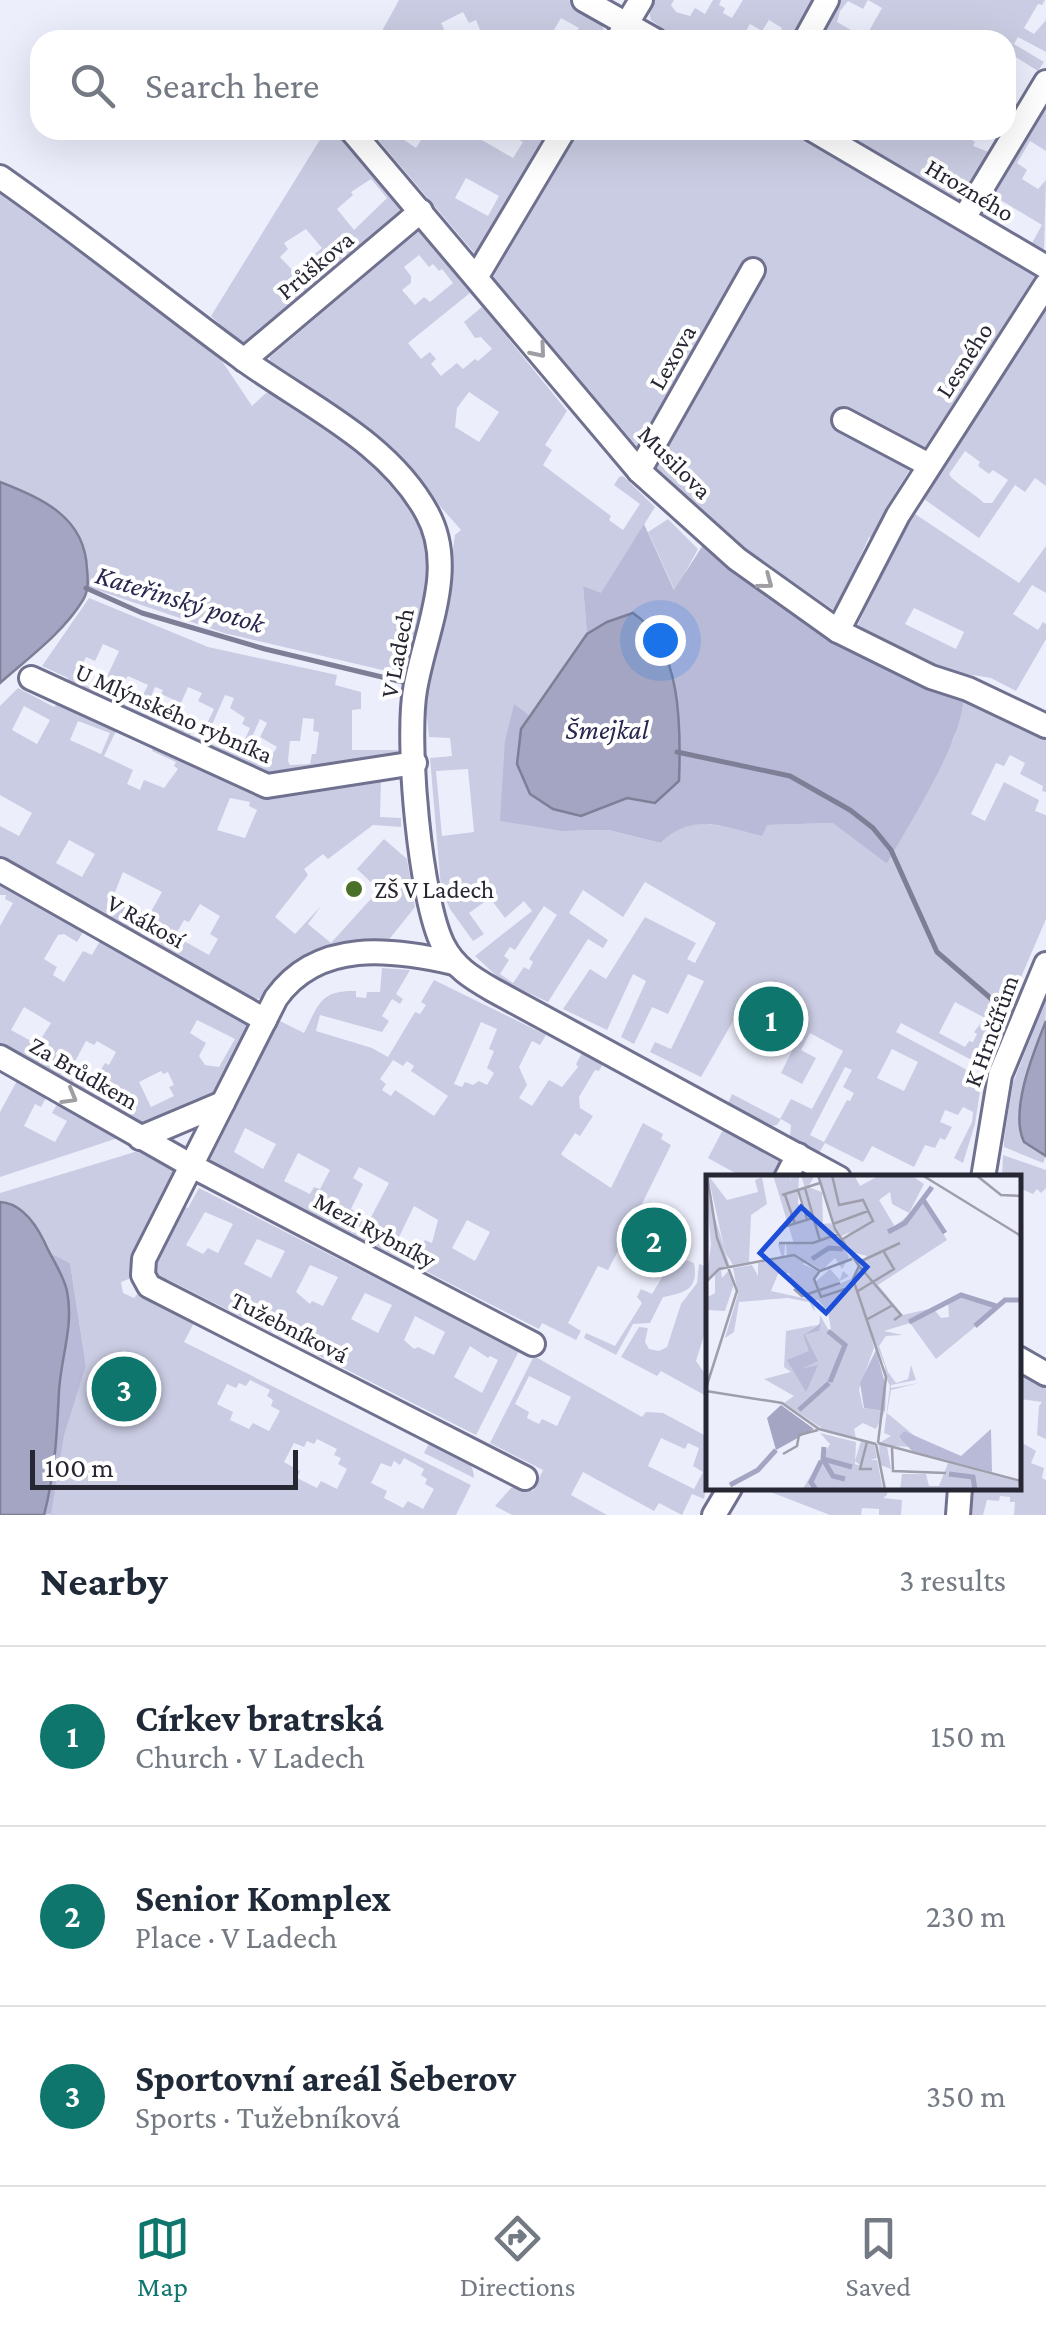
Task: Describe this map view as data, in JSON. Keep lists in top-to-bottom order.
{
  "streets": {
    "street": [
      "Hrozného",
      "Průškova",
      "Lexova",
      "Lesného",
      "Musilova",
      "V Ladech",
      "U Mlýnského rybníka",
      "V Rákosí",
      "K Hrnčířům",
      "Za Brůdkem",
      "Mezi Rybníky",
      "Tužebníková"
    ]
  },
  "crossings": [
    ["Průškova", "Musilova"],
    ["Průškova", "V Ladech"],
    ["Lexova", "Musilova"],
    ["Lesného", "Musilova"],
    ["V Ladech", "U Mlýnského rybníka"],
    ["Za Brůdkem", "Mezi Rybníky"],
    ["Mezi Rybníky", "Tužebníková"]
  ],
  "one_way": ["Musilova", "Za Brůdkem"],
  "water": ["Kateřinský potok", "Šmejkal"],
  "places": ["ZŠ V Ladech"],
  "scale_bar": "100 m",
  "page": {
    "search": "Search here",
    "pins": ["1", "2", "3"],
    "scale": "100 m",
    "heading": ["Nearby", "3 results"],
    "list": [
      {
        "mark": "1",
        "name": "Církev bratrská",
        "note": "Church · V Ladech",
        "value": "150 m"
      },
      {
        "mark": "2",
        "name": "Senior Komplex",
        "note": "Place · V Ladech",
        "value": "230 m"
      },
      {
        "mark": "3",
        "name": "Sportovní areál Šeberov",
        "note": "Sports · Tužebníková",
        "value": "350 m"
      }
    ],
    "nav": ["Map", "Directions", "Saved"]
  }
}
